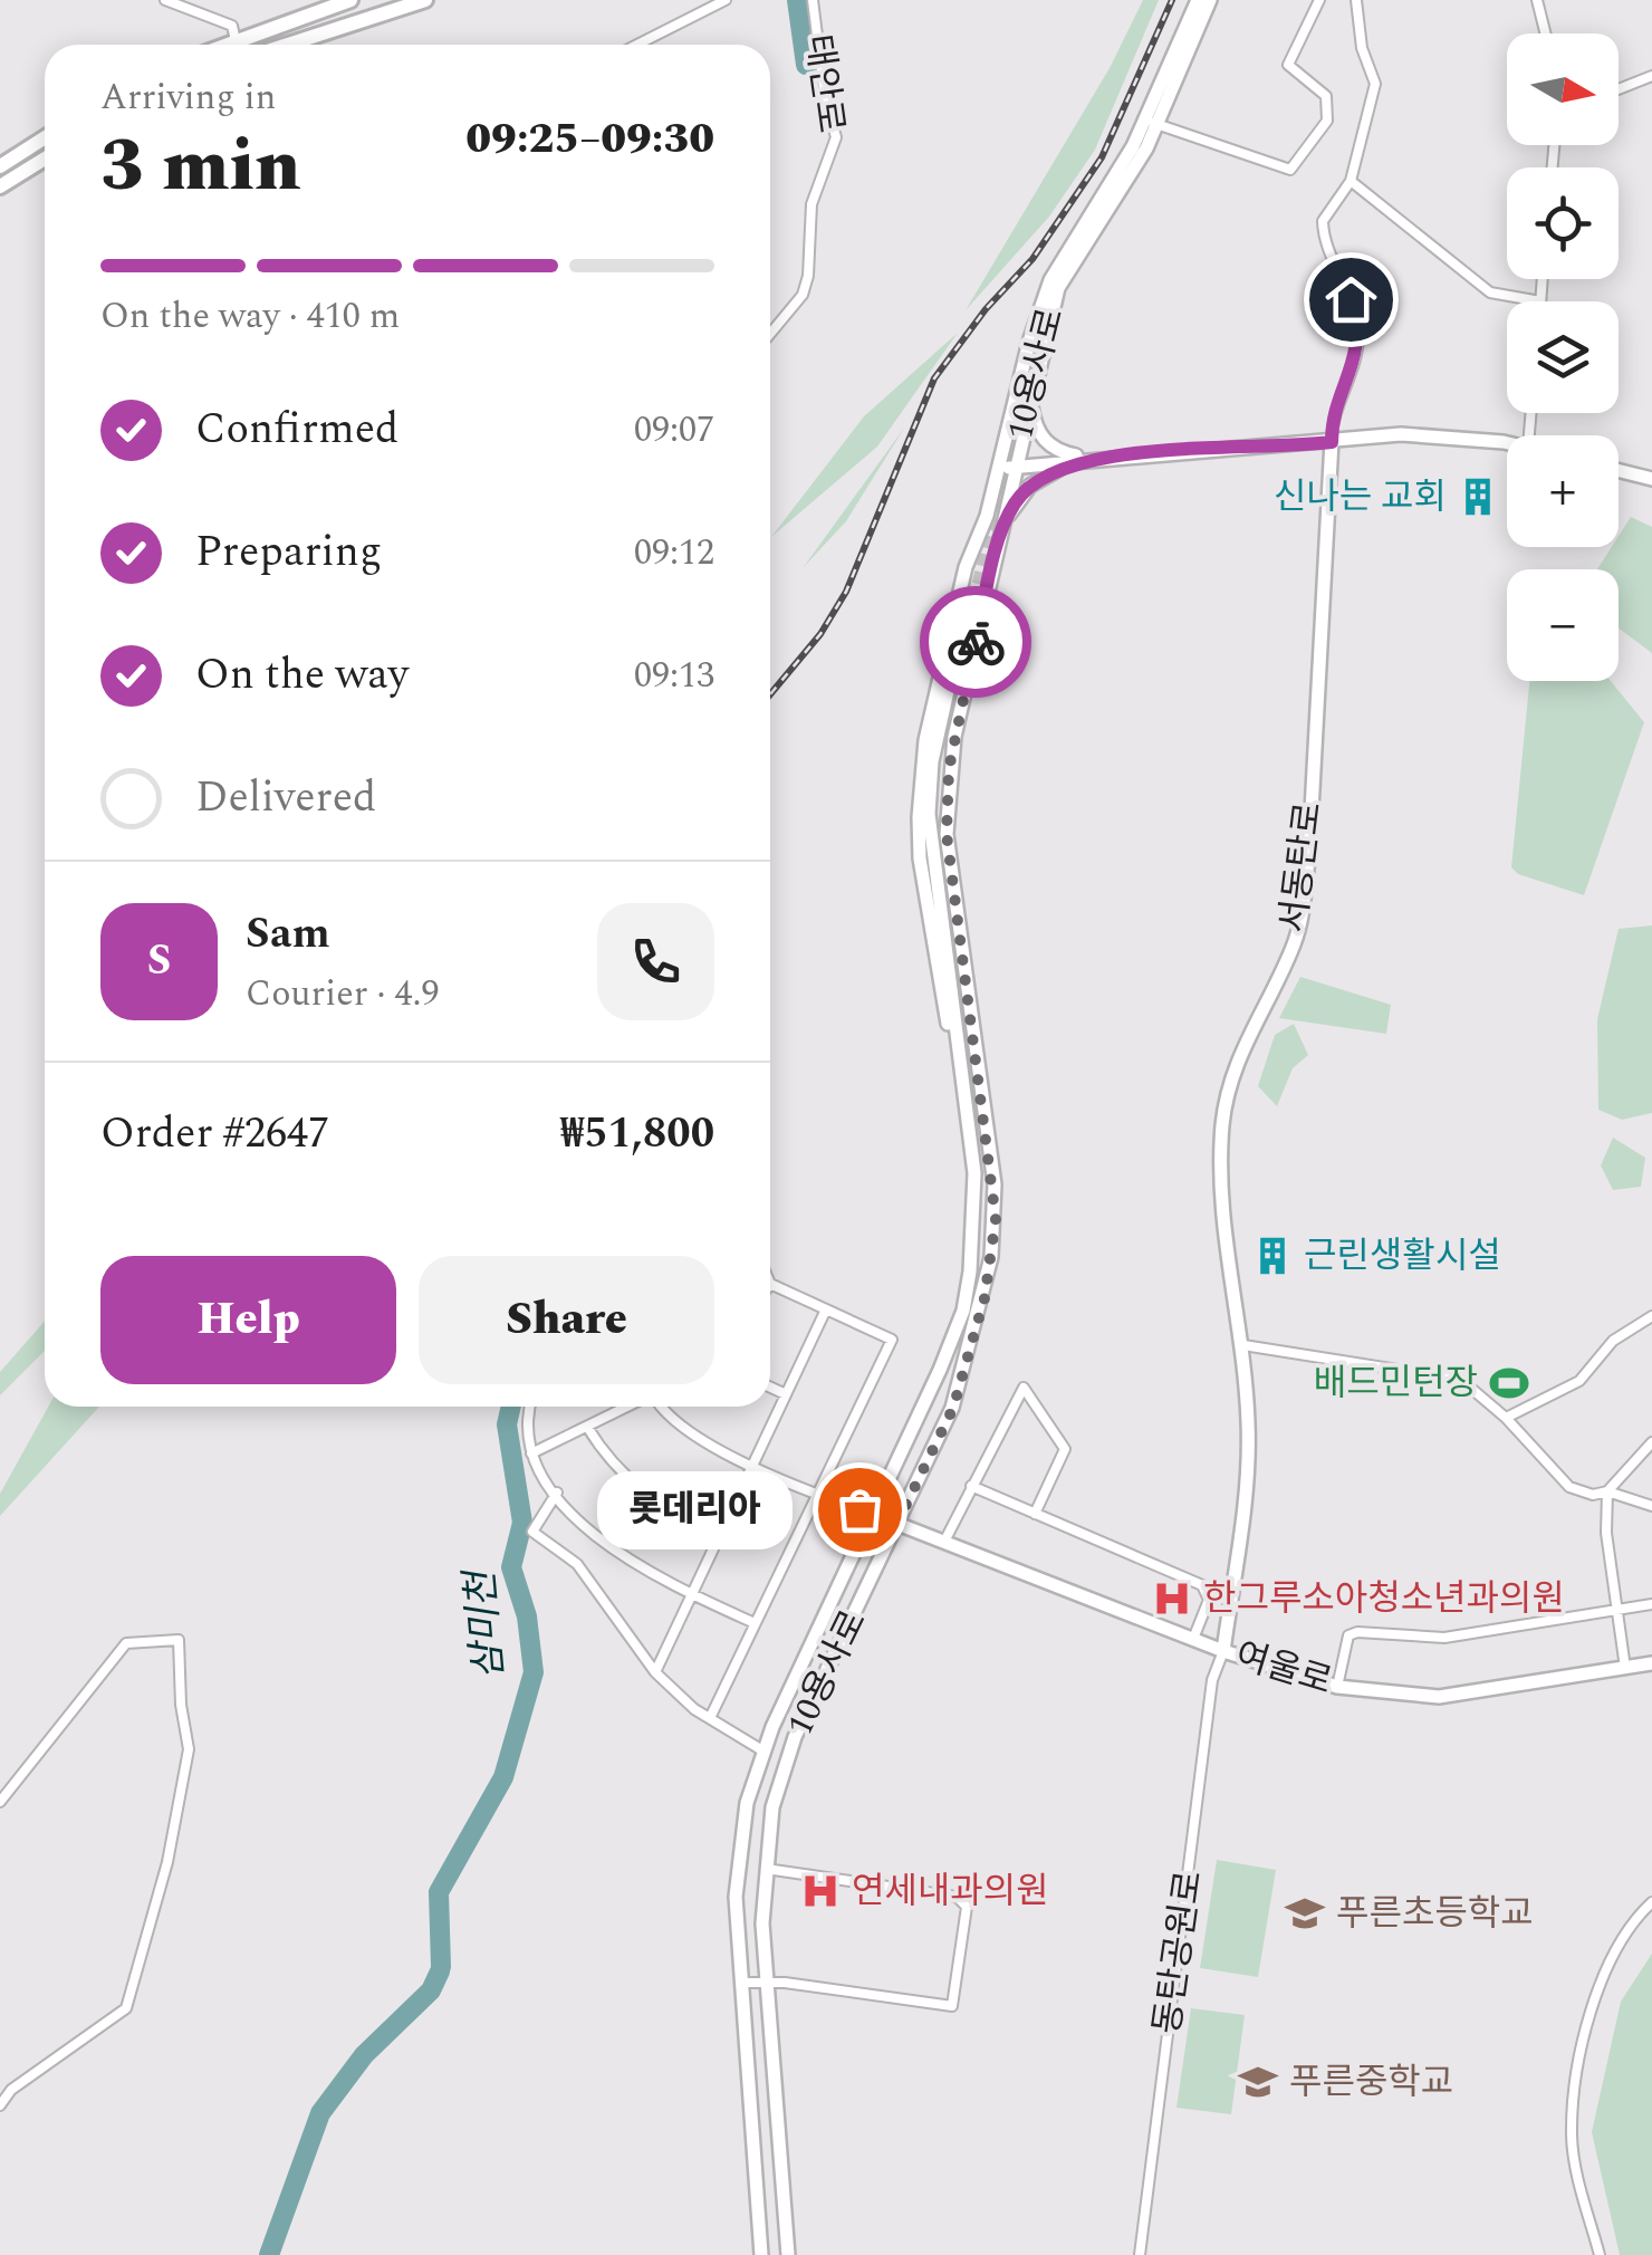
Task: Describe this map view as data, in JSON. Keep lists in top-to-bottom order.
{
  "streets": {
    "street": [
      "태안로",
      "10용사로",
      "서동탄로",
      "여울로",
      "동탄공원로"
    ]
  },
  "crossings": [
    ["10용사로", "여울로"],
    ["서동탄로", "여울로"],
    ["서동탄로", "동탄공원로"],
    ["여울로", "동탄공원로"]
  ],
  "water": ["삼미천"],
  "places": {
    "building": ["신나는 교회", "근린생활시설"],
    "sports": ["배드민턴장"],
    "other": ["롯데리아"],
    "hospital": ["한그루소아청소년과의원", "연세내과의원"],
    "school or university": ["푸른초등학교", "푸른중학교"]
  },
  "north": "right",
  "page": {
    "map_buttons": ["+", "−"],
    "heading": ["3 min", "Arriving in", "09:25–09:30"],
    "panel": [
      "Sam",
      "Courier · 4.9",
      "Order #2647",
      "₩51,800"
    ],
    "bar": "On the way · 410 m",
    "list": [
      ["Confirmed", "09:07"],
      ["Preparing", "09:12"],
      ["On the way", "09:13"],
      "Delivered"
    ],
    "round": "S",
    "buttons": ["Help", "Share"],
    "bubble": "롯데리아"
  }
}
